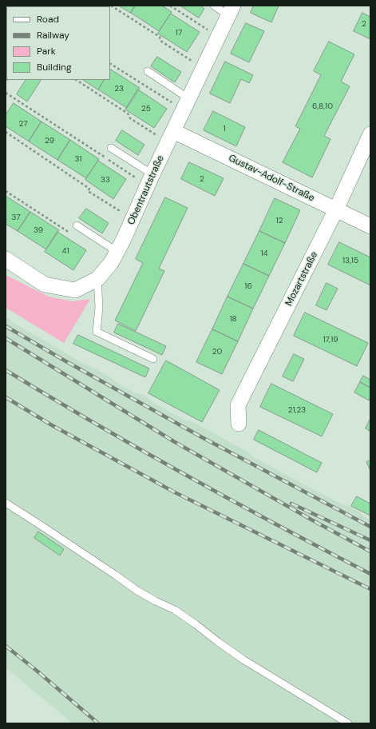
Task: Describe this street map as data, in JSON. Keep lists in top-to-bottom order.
{
  "streets": {
    "street": ["Gustav-Adolf-Straße", "Obentrautstraße", "Mozartstraße"]
  },
  "crossings": [
    ["Gustav-Adolf-Straße", "Obentrautstraße"],
    ["Gustav-Adolf-Straße", "Mozartstraße"]
  ],
  "house_numbers": [
    "2",
    "17",
    "23",
    "6,8,10",
    "25",
    "27",
    "1",
    "29",
    "31",
    "2",
    "33",
    "37",
    "12",
    "39",
    "41",
    "14",
    "13,15",
    "16",
    "18",
    "17,19",
    "20",
    "21,23"
  ],
  "legend": [
    "Road",
    "Railway",
    "Park",
    "Building"
  ]
}
